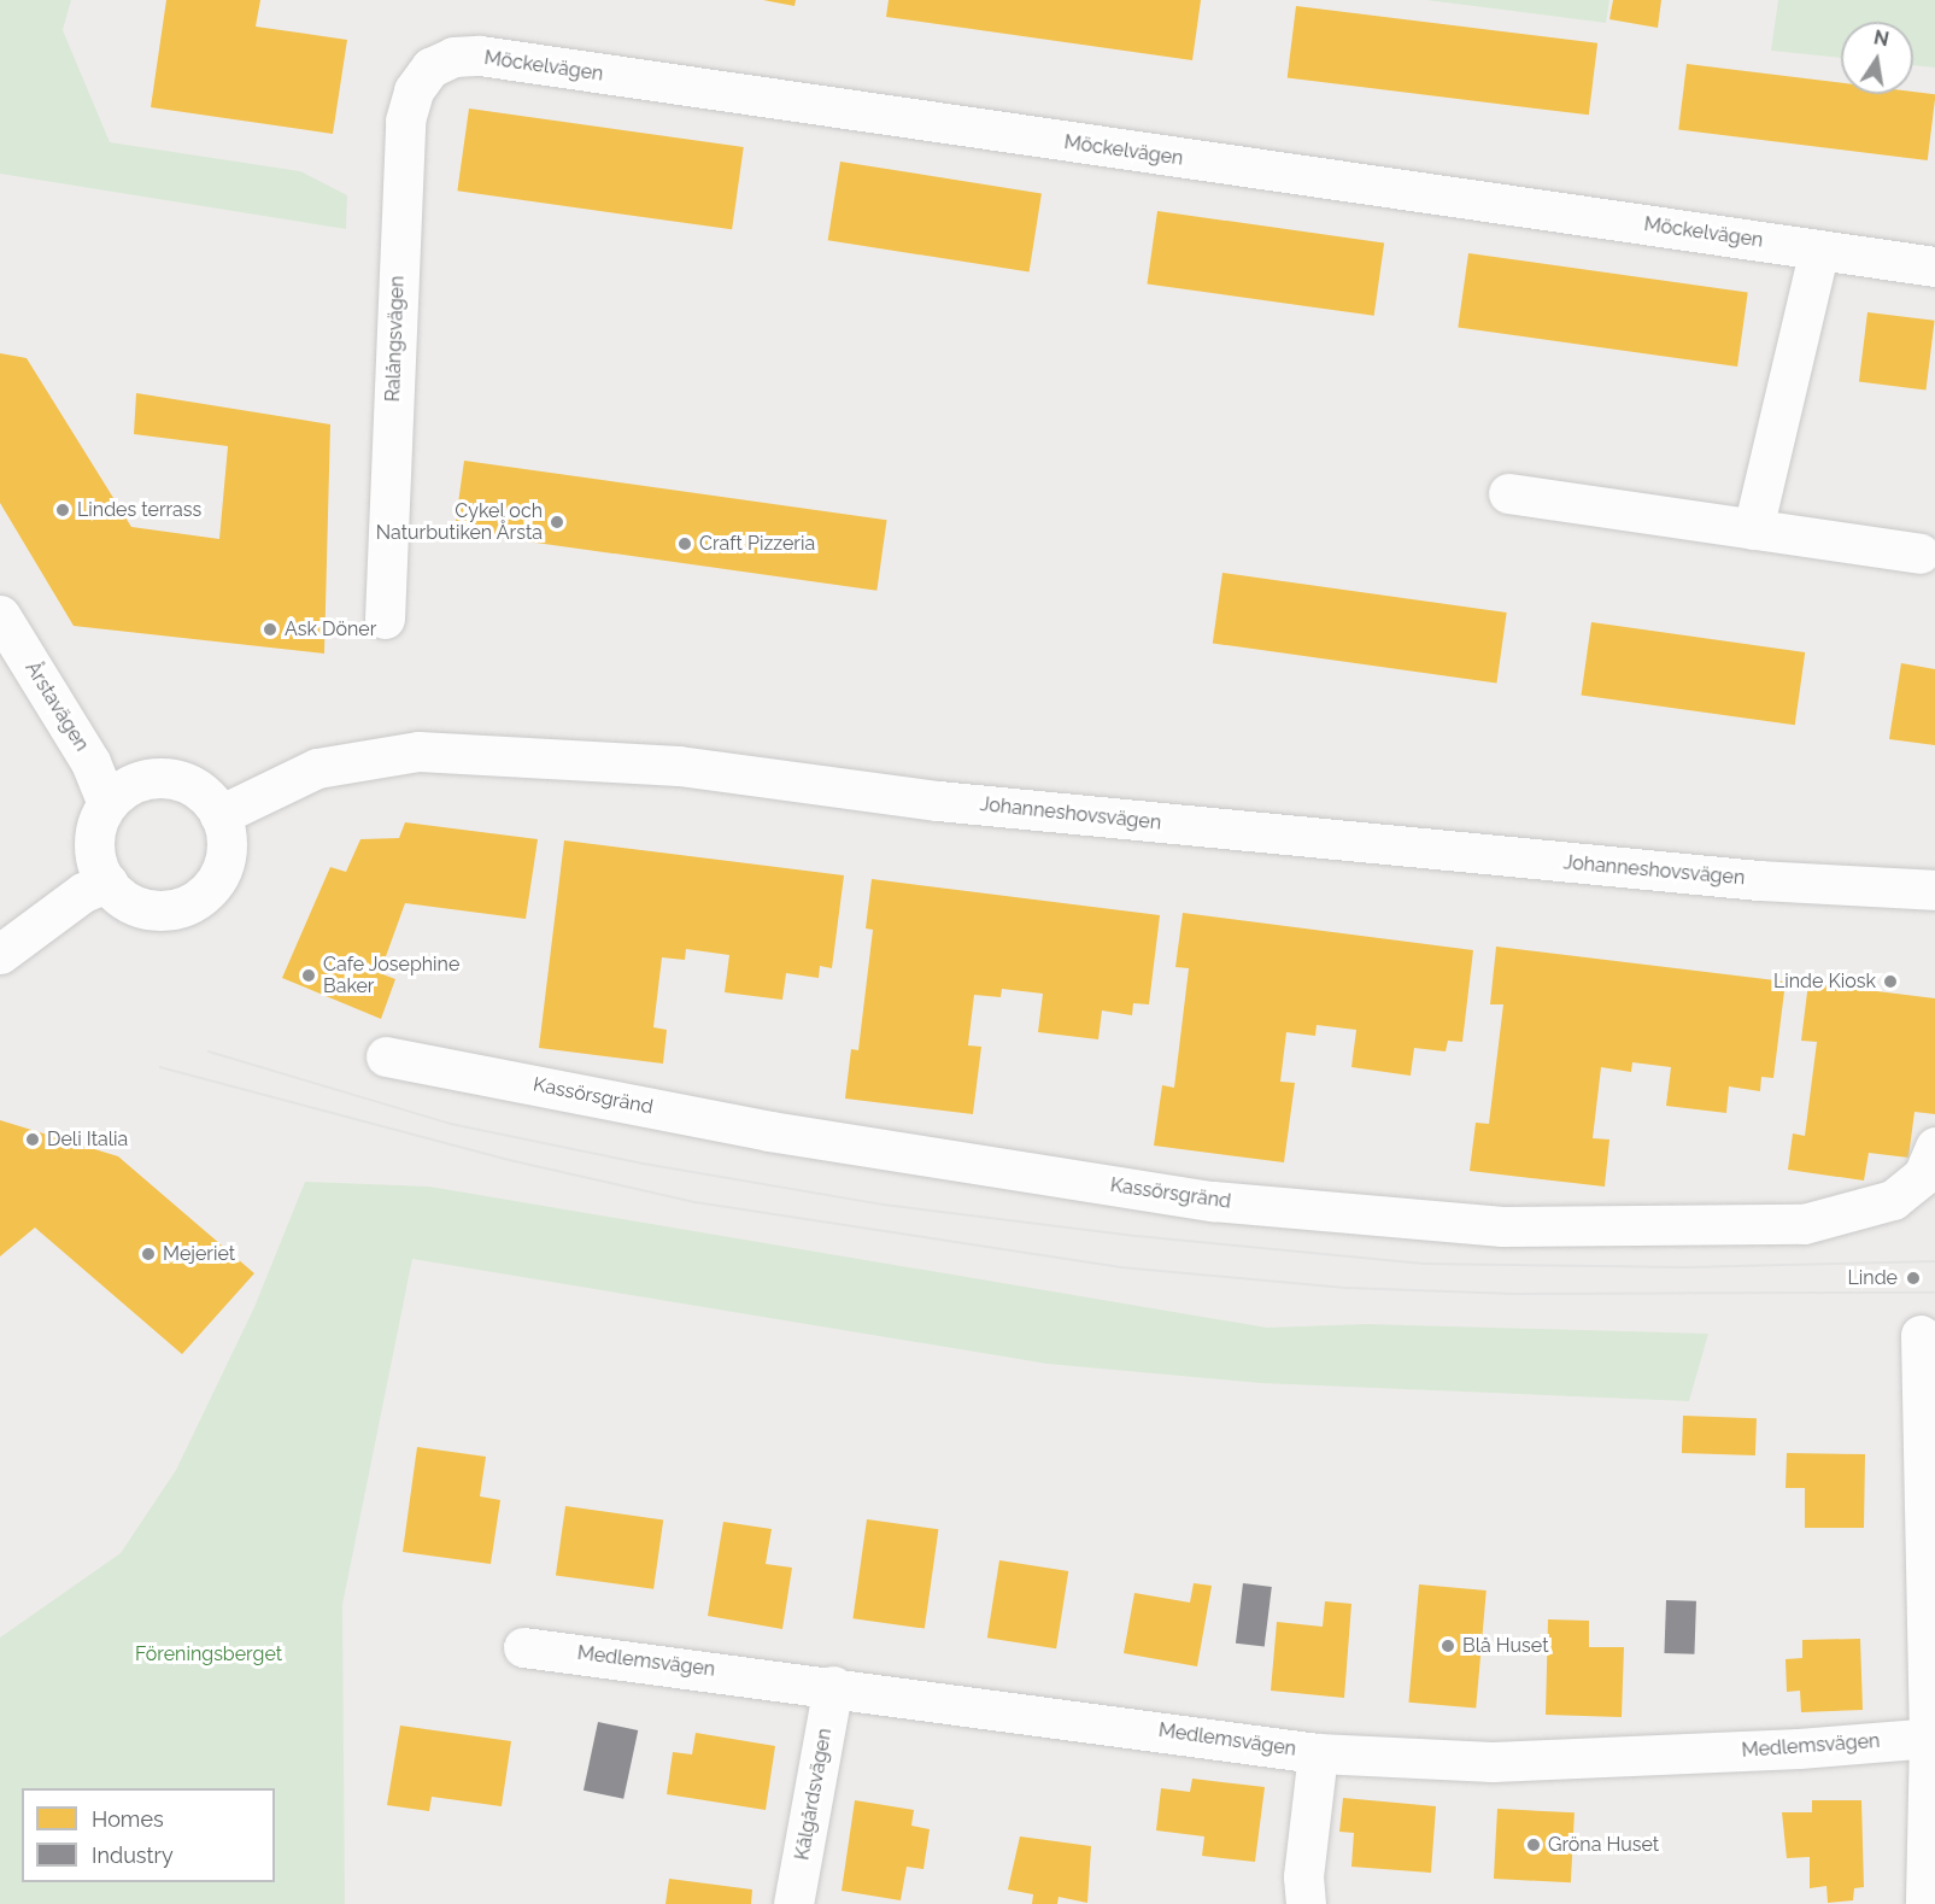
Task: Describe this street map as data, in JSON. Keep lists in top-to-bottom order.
{
  "streets": {
    "street": [
      "Möckelvägen",
      "Ralångsvägen",
      "Årstavägen",
      "Johanneshovsvägen",
      "Kassörsgränd",
      "Medlemsvägen",
      "Kålgårdsvägen"
    ]
  },
  "crossings": [
    ["Möckelvägen", "Ralångsvägen"],
    ["Årstavägen", "Johanneshovsvägen"],
    ["Medlemsvägen", "Kålgårdsvägen"]
  ],
  "parks": ["Föreningsberget"],
  "places": [
    "Lindes terrass",
    "Cykel och Naturbutiken Årsta",
    "Craft Pizzeria",
    "Ask Döner",
    "Cafe Josephine Baker",
    "Linde Kiosk",
    "Deli Italia",
    "Mejeriet",
    "Linde",
    "Blå Huset",
    "Gröna Huset"
  ],
  "legend": ["Homes", "Industry"],
  "north": "top"
}
